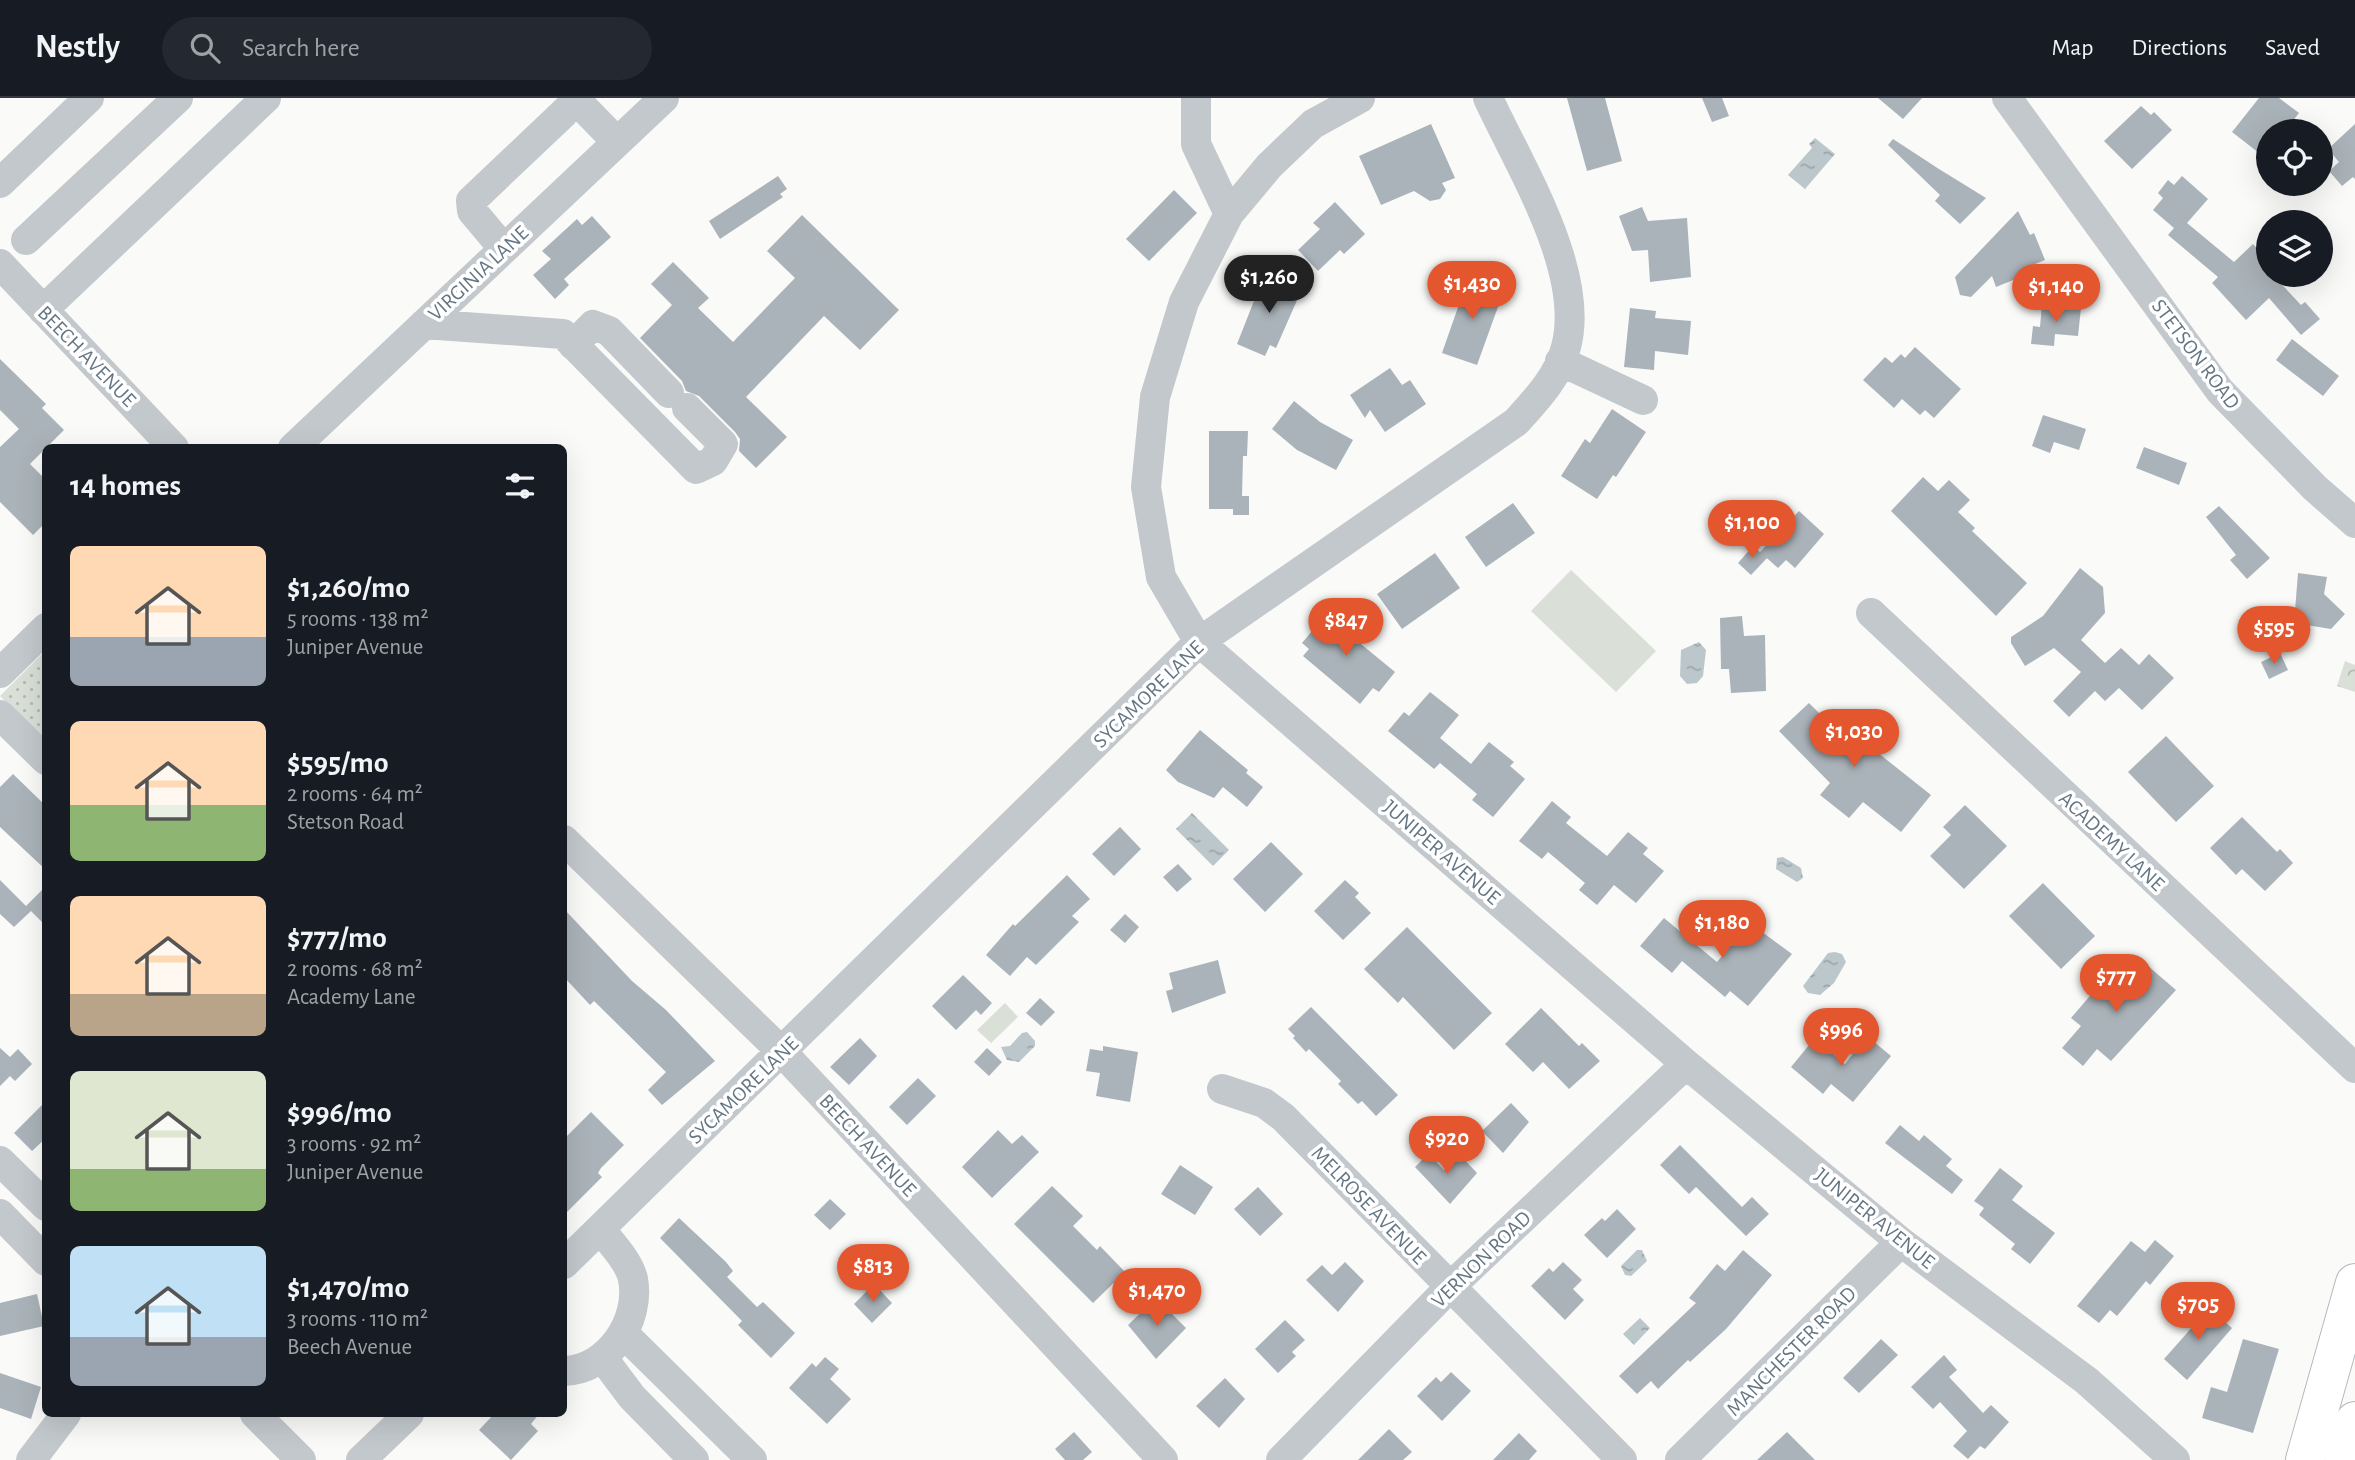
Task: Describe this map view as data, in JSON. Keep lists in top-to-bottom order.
{
  "streets": {
    "street": [
      "VIRGINIA LANE",
      "STETSON ROAD",
      "BEECH AVENUE",
      "SYCAMORE LANE",
      "ACADEMY LANE",
      "JUNIPER AVENUE",
      "MELROSE AVENUE",
      "VERNON ROAD",
      "MANCHESTER ROAD"
    ]
  },
  "crossings": [
    ["BEECH AVENUE", "SYCAMORE LANE"],
    ["SYCAMORE LANE", "JUNIPER AVENUE"],
    ["JUNIPER AVENUE", "VERNON ROAD"],
    ["JUNIPER AVENUE", "MANCHESTER ROAD"],
    ["MELROSE AVENUE", "VERNON ROAD"]
  ],
  "page": {
    "header": "Nestly",
    "search": "Search here",
    "nav": ["Map", "Directions", "Saved"],
    "price": [
      "$1,260",
      "$1,430",
      "$1,140",
      "$1,100",
      "$847",
      "$595",
      "$1,030",
      "$1,180",
      "$777",
      "$996",
      "$920",
      "$813",
      "$1,470",
      "$705"
    ],
    "heading": "14 homes",
    "list": [
      {
        "name": "$1,260/mo",
        "note": "5 rooms · 138 m² · Juniper Avenue"
      },
      {
        "name": "$595/mo",
        "note": "2 rooms · 64 m² · Stetson Road"
      },
      {
        "name": "$777/mo",
        "note": "2 rooms · 68 m² · Academy Lane"
      },
      {
        "name": "$996/mo",
        "note": "3 rooms · 92 m² · Juniper Avenue"
      },
      {
        "name": "$1,470/mo",
        "note": "3 rooms · 110 m² · Beech Avenue"
      }
    ]
  }
}
